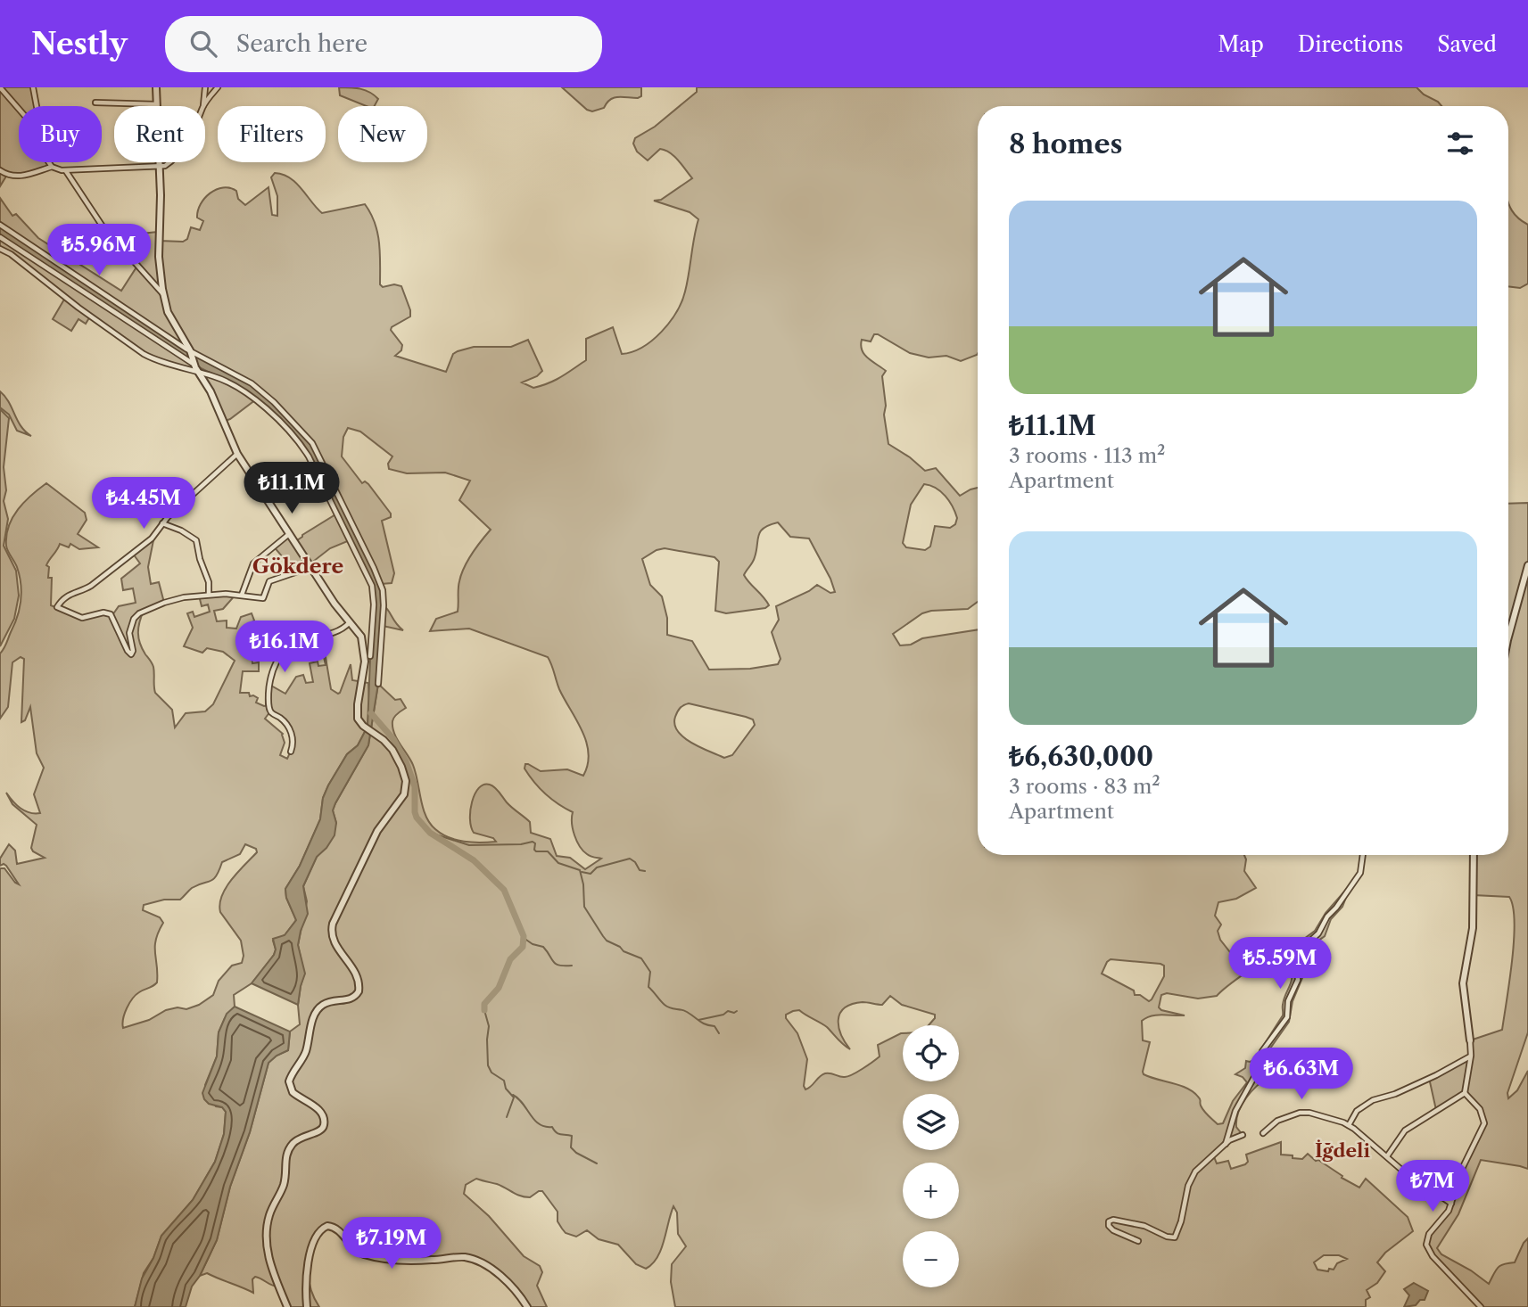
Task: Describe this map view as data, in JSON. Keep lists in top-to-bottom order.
{
  "districts": ["Gökdere", "İğdeli"],
  "page": {
    "header": "Nestly",
    "search": "Search here",
    "nav": ["Map", "Directions", "Saved"],
    "chip": [
      "Buy",
      "Rent",
      "Filters",
      "New"
    ],
    "heading": "8 homes",
    "list": [
      {
        "name": "₺11.1M",
        "note": "3 rooms · 113 m² · Apartment"
      },
      {
        "name": "₺6,630,000",
        "note": "3 rooms · 83 m² · Apartment"
      }
    ],
    "price": [
      "₺5.96M",
      "₺11.1M",
      "₺4.45M",
      "₺16.1M",
      "₺5.59M",
      "₺6.63M",
      "₺7M",
      "₺7.19M"
    ],
    "map_buttons": ["+", "−"]
  }
}
